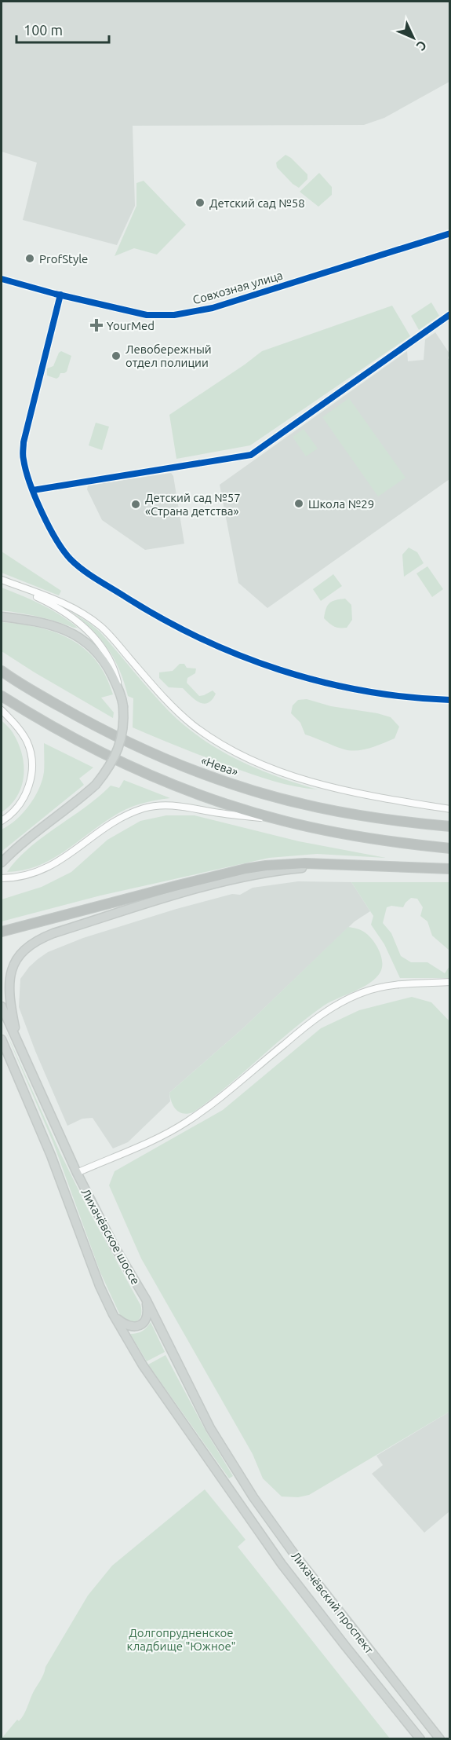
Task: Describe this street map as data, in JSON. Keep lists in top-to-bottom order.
{
  "streets": {
    "highway": ["«Нева»"],
    "main road": ["Лихачёвское шоссе", "Лихачёвский проспект"],
    "street": ["Совхозная улица"]
  },
  "crossings": [
    ["Лихачёвское шоссе", "Лихачёвский проспект"]
  ],
  "parks": ["Долгопрудненское кладбище \"Южное\""],
  "places": {
    "other": [
      "Детский сад №58",
      "ProfStyle",
      "Левобережный отдел полиции",
      "Школа №29",
      "Детский сад №57 «Страна детства»"
    ],
    "health": ["YourMed"]
  },
  "scale_bar": "100 m",
  "north": "bottom right"
}
